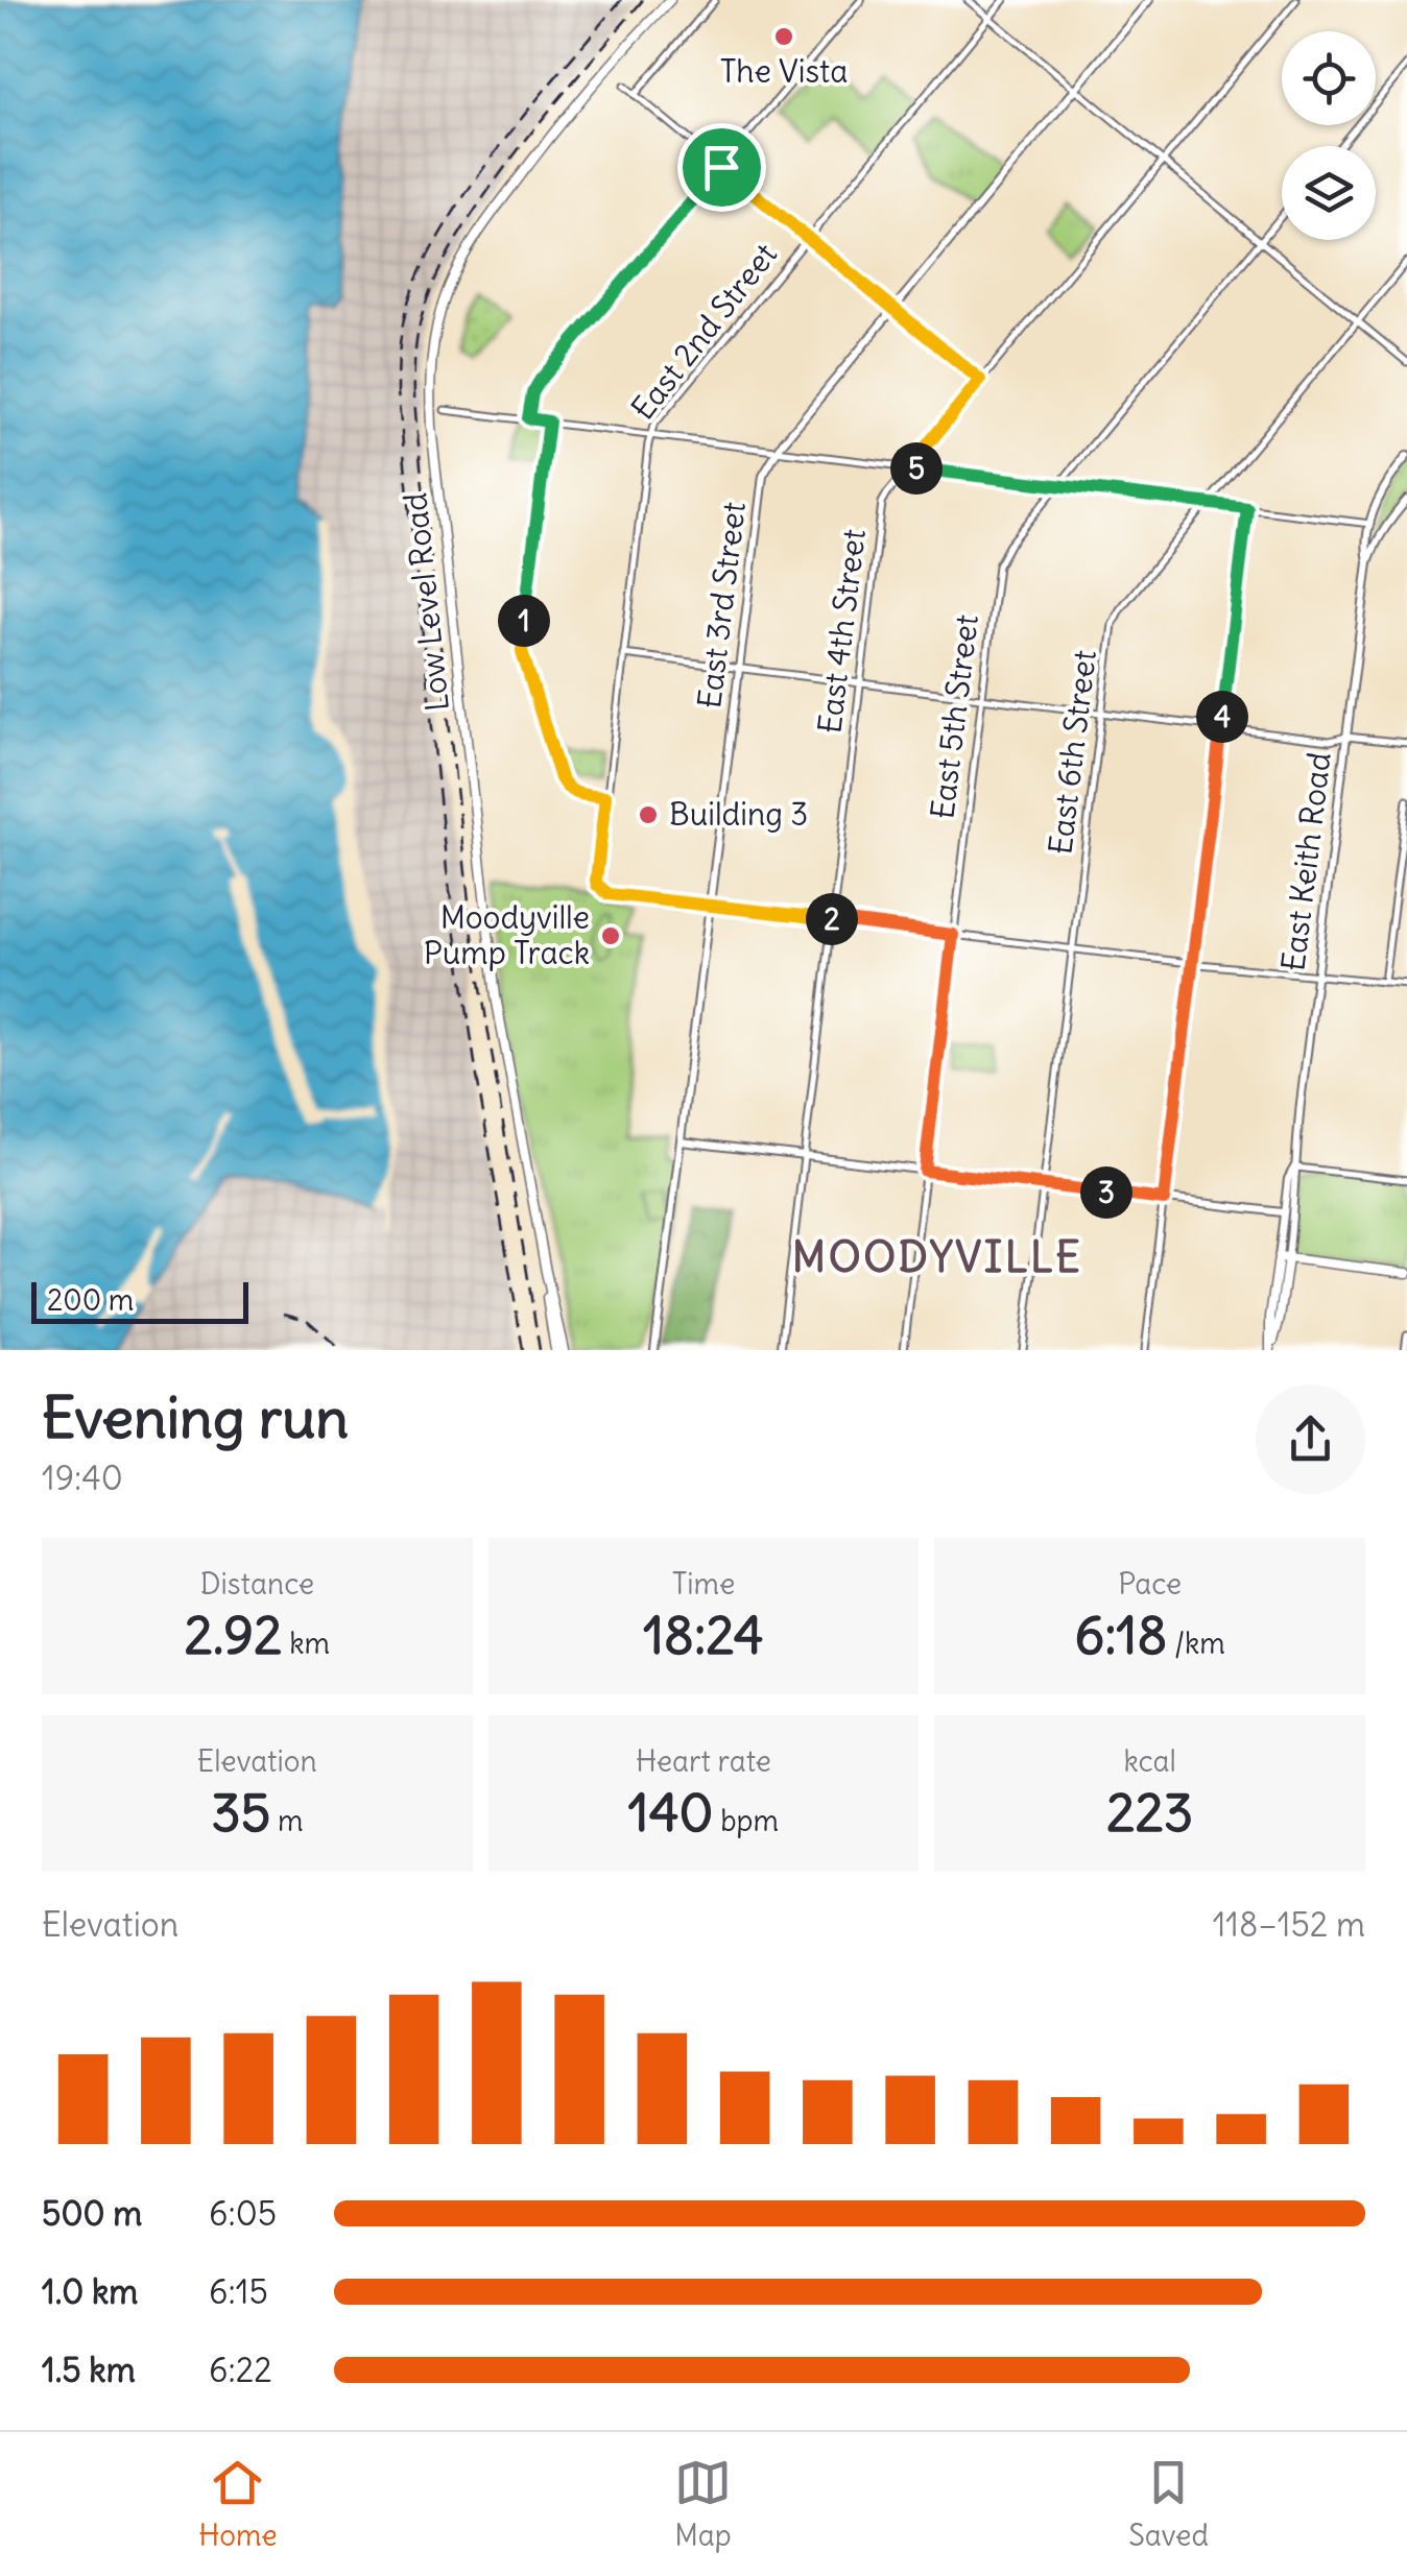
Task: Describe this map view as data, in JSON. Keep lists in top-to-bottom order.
{
  "streets": {
    "main road": ["Low Level Road", "East Keith Road"],
    "street": [
      "East 2nd Street",
      "East 3rd Street",
      "East 4th Street",
      "East 5th Street",
      "East 6th Street"
    ]
  },
  "crossings": [
    ["East 2nd Street", "East 3rd Street"]
  ],
  "districts": ["MOODYVILLE"],
  "places": ["The Vista", "Building 3", "Moodyville Pump Track"],
  "scale_bar": "200 m",
  "page": {
    "pins": [
      "5",
      "1",
      "4",
      "2",
      "3"
    ],
    "scale": "200 m",
    "heading": ["Evening run", "19:40"],
    "stats": [
      ["Distance", "2.92 km"],
      ["Time", "18:24"],
      ["Pace", "6:18 /km"],
      ["Elevation", "35 m"],
      ["Heart rate", "140 bpm"],
      ["kcal", "223"]
    ],
    "chart": ["Elevation", "118–152 m"],
    "list": [
      {
        "name": "500 m",
        "note": "6:05"
      },
      {
        "name": "1.0 km",
        "note": "6:15"
      },
      {
        "name": "1.5 km",
        "note": "6:22"
      }
    ],
    "tabs": ["Home", "Map", "Saved"]
  }
}
